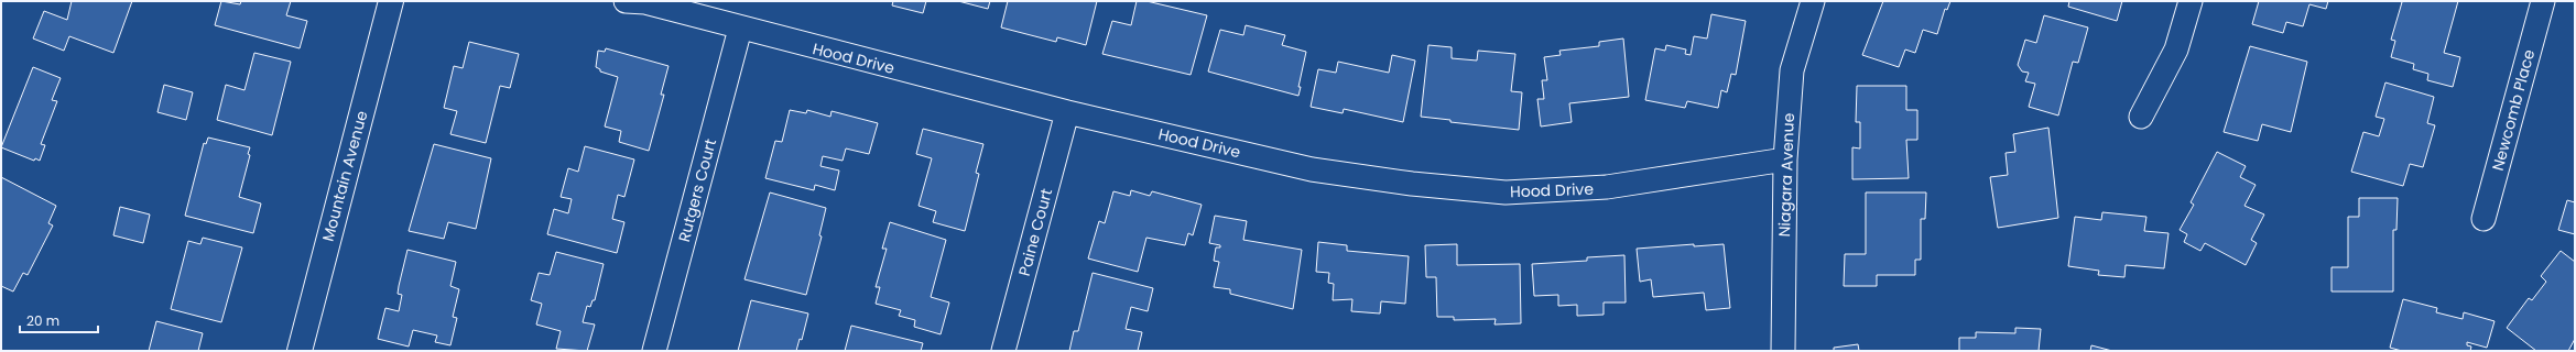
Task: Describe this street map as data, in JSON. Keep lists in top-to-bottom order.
{
  "streets": {
    "main road": ["Mountain Avenue"],
    "street": [
      "Hood Drive",
      "Newcomb Place",
      "Niagara Avenue",
      "Rutgers Court",
      "Paine Court"
    ]
  },
  "crossings": [
    ["Hood Drive", "Niagara Avenue"],
    ["Hood Drive", "Rutgers Court"],
    ["Hood Drive", "Paine Court"]
  ],
  "scale_bar": "20 m"
}
